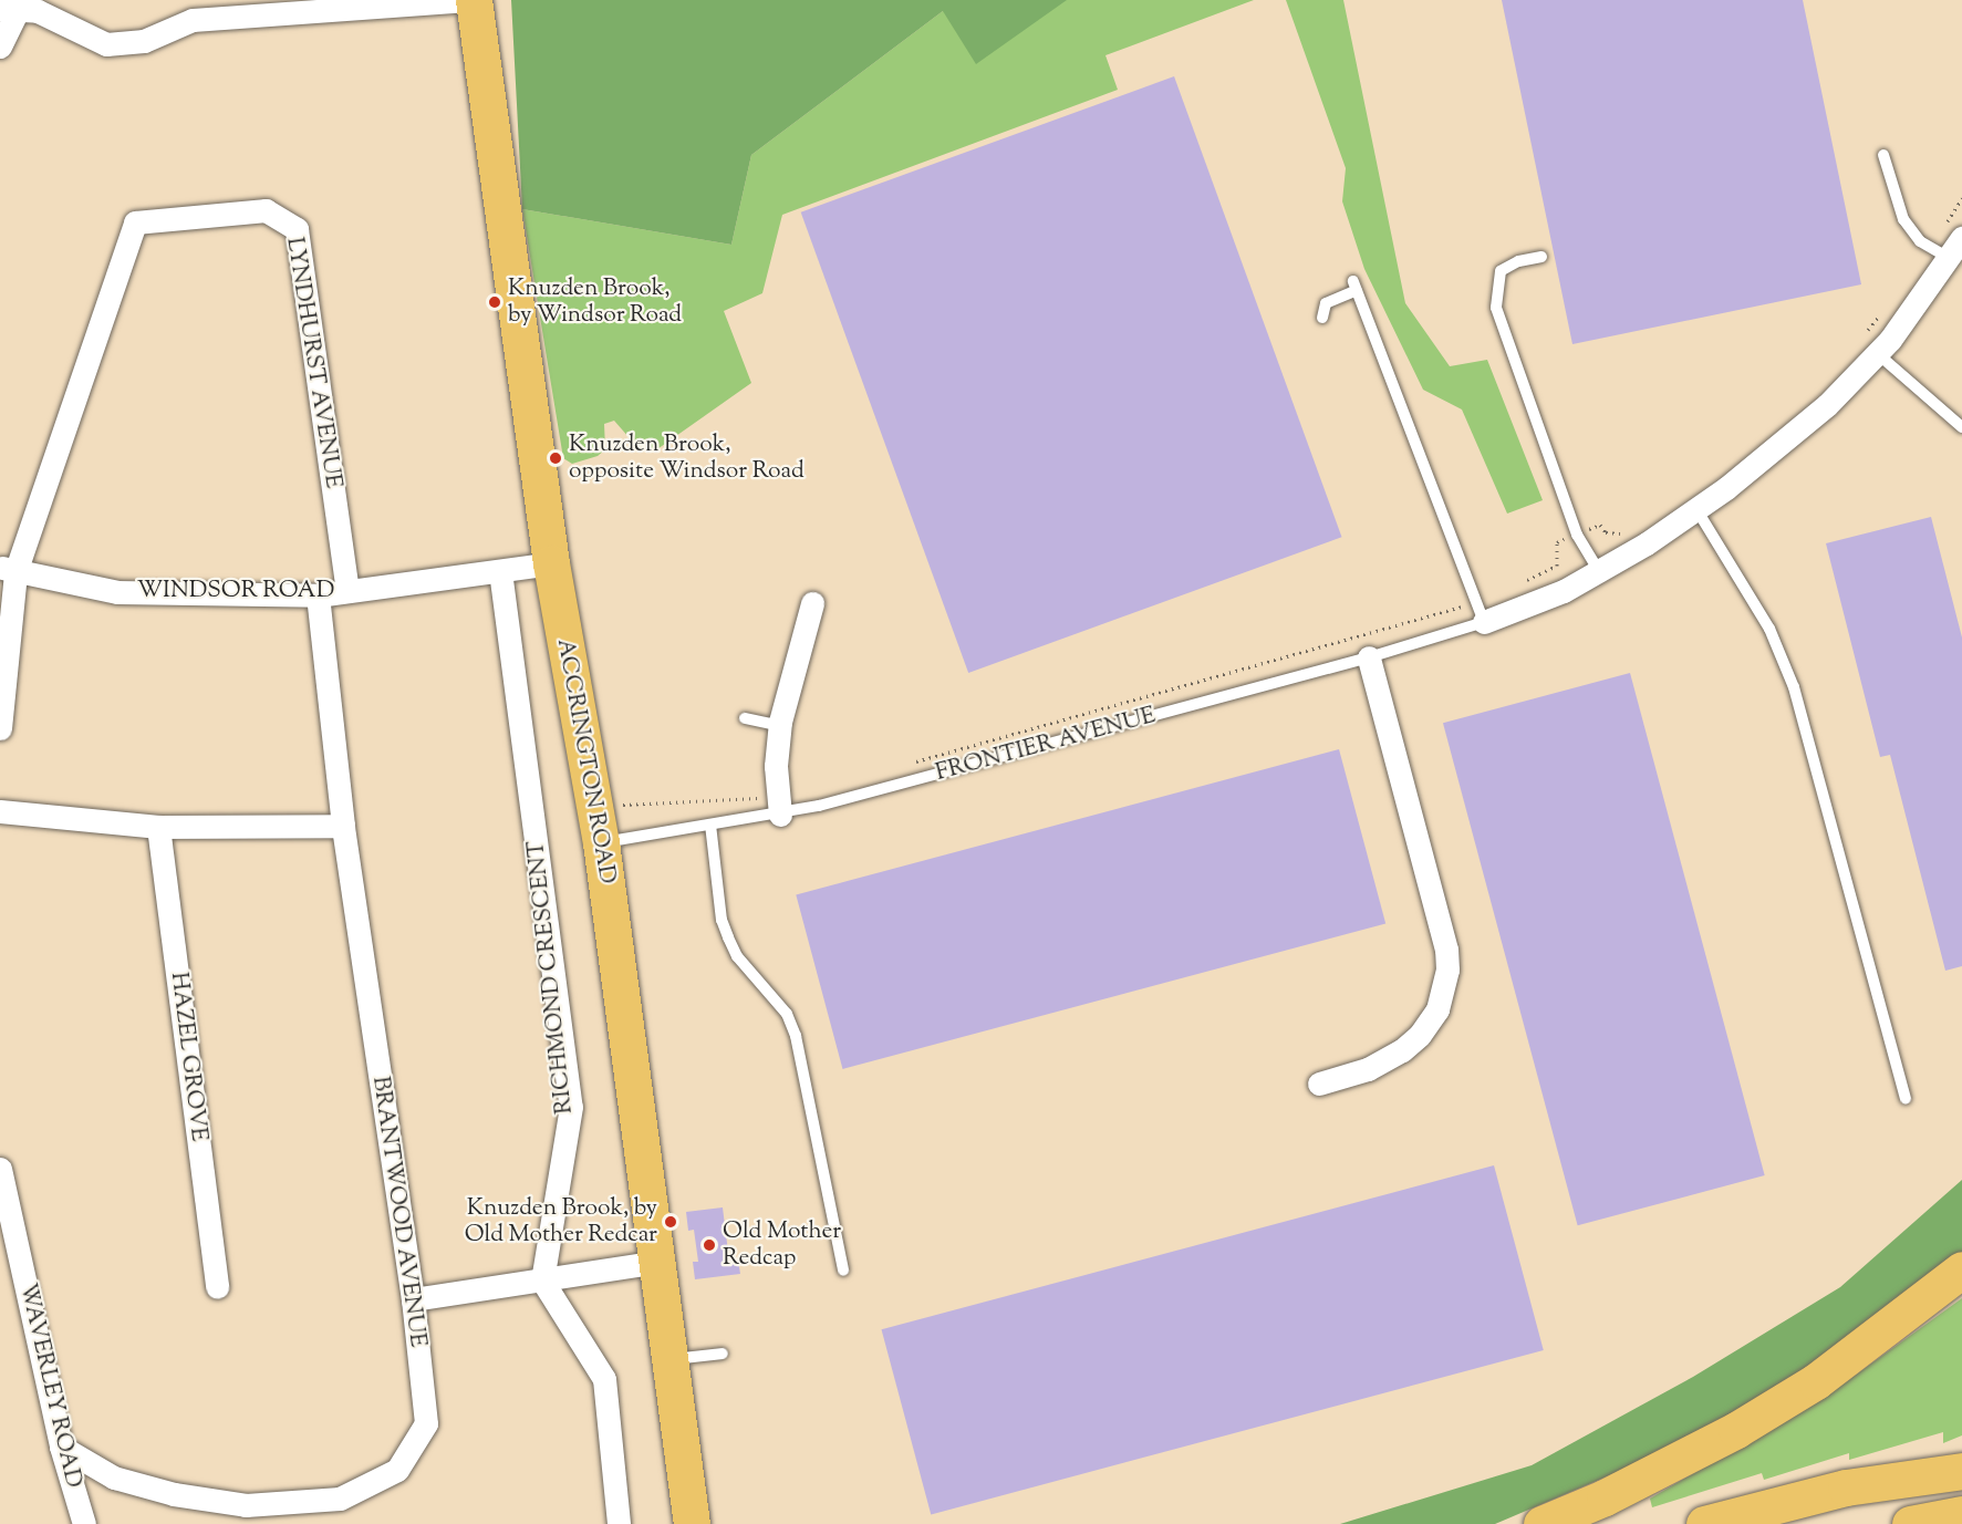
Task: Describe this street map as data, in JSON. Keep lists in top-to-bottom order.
{
  "streets": {
    "main road": ["ACCRINGTON ROAD"],
    "street": [
      "LYNDHURST AVENUE",
      "WINDSOR ROAD",
      "RICHMOND CRESCENT",
      "HAZEL GROVE",
      "BRANTWOOD AVENUE",
      "WAVERLEY ROAD"
    ],
    "lane": ["FRONTIER AVENUE"]
  },
  "crossings": [
    ["LYNDHURST AVENUE", "WINDSOR ROAD"],
    ["WINDSOR ROAD", "ACCRINGTON ROAD"],
    ["WINDSOR ROAD", "RICHMOND CRESCENT"],
    ["WINDSOR ROAD", "BRANTWOOD AVENUE"],
    ["FRONTIER AVENUE", "ACCRINGTON ROAD"],
    ["BRANTWOOD AVENUE", "WAVERLEY ROAD"]
  ],
  "places": [
    "Knuzden Brook, by Windsor Road",
    "Knuzden Brook, opposite Windsor Road",
    "Knuzden Brook, by Old Mother Redcar",
    "Old Mother Redcap"
  ]
}
